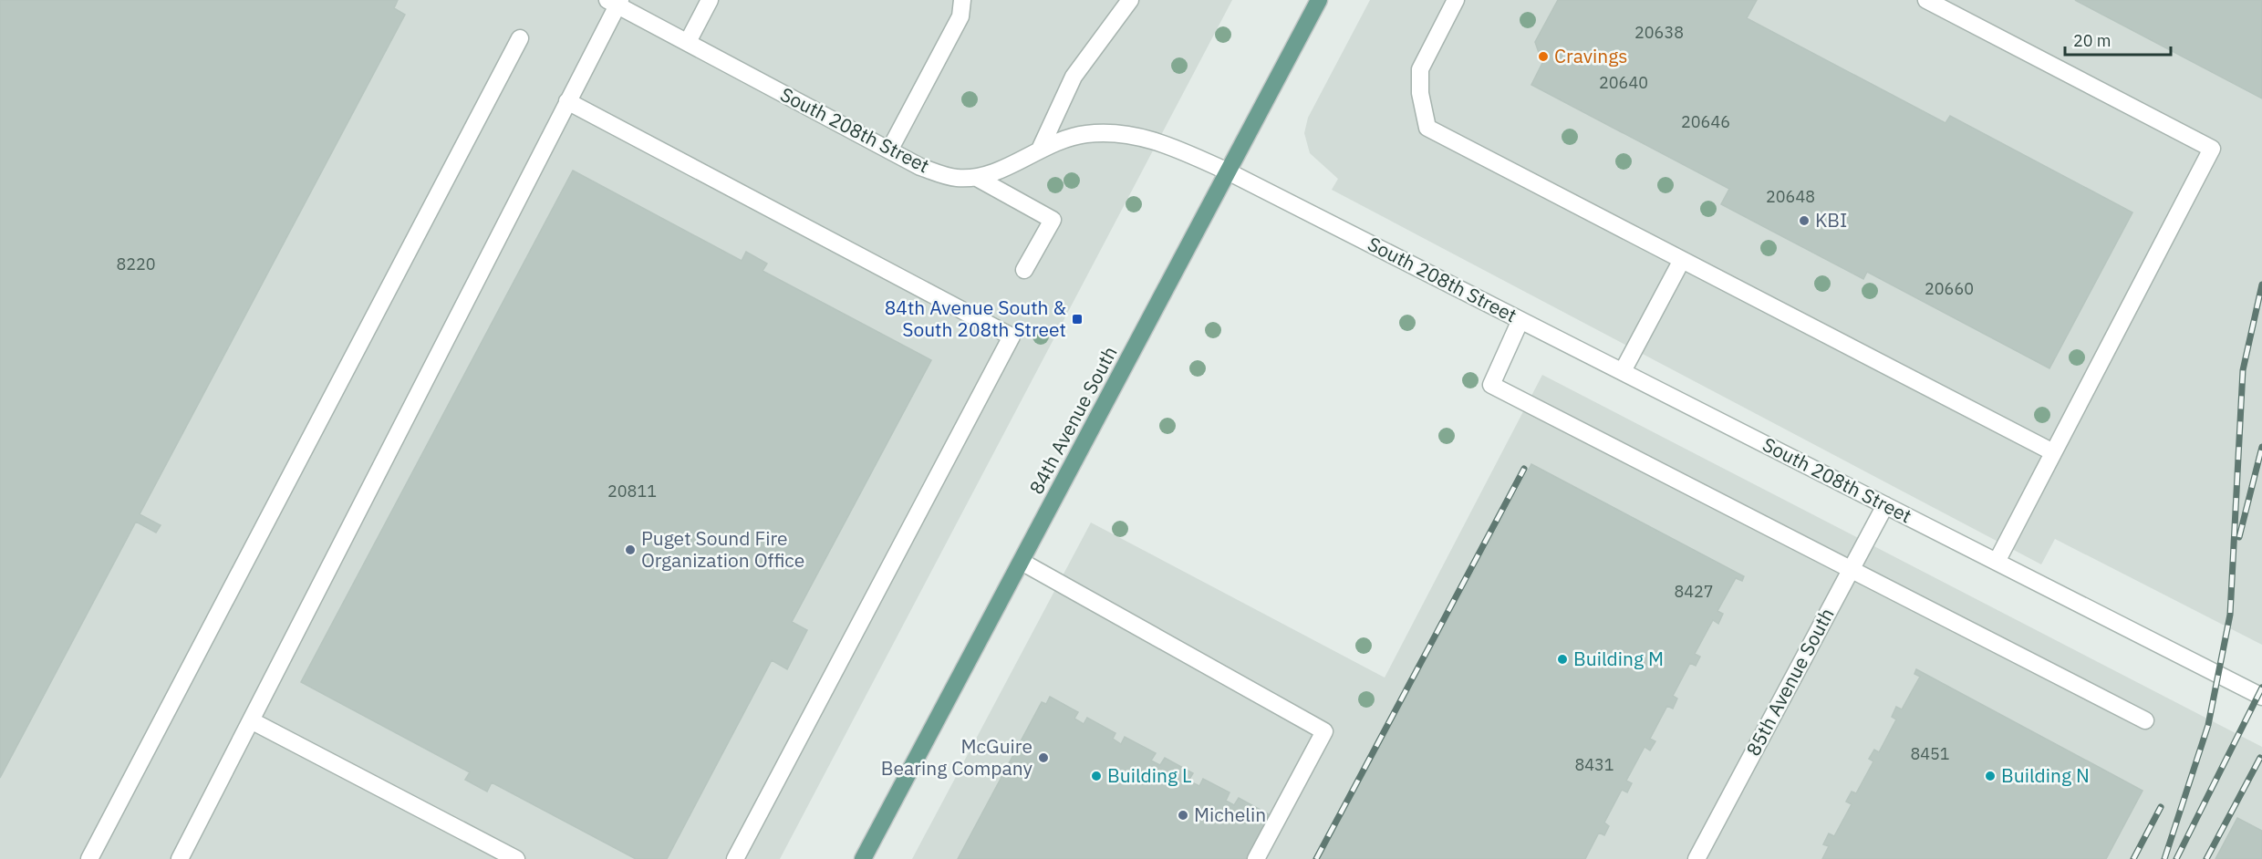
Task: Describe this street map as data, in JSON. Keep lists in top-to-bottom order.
{
  "streets": {
    "main road": ["84th Avenue South"],
    "street": ["South 208th Street", "85th Avenue South"]
  },
  "crossings": [
    ["South 208th Street", "84th Avenue South"],
    ["South 208th Street", "85th Avenue South"]
  ],
  "places": {
    "other": [
      "Cravings",
      "KBI",
      "Puget Sound Fire Organization Office",
      "Building M",
      "McGuire Bearing Company",
      "Building L",
      "Building N",
      "Michelin"
    ],
    "transit": ["84th Avenue South & South 208th Street"]
  },
  "house_numbers": [
    "20638",
    "20640",
    "20646",
    "20648",
    "8220",
    "20660",
    "20811",
    "8427",
    "8451",
    "8431"
  ],
  "scale_bar": "20 m"
}
